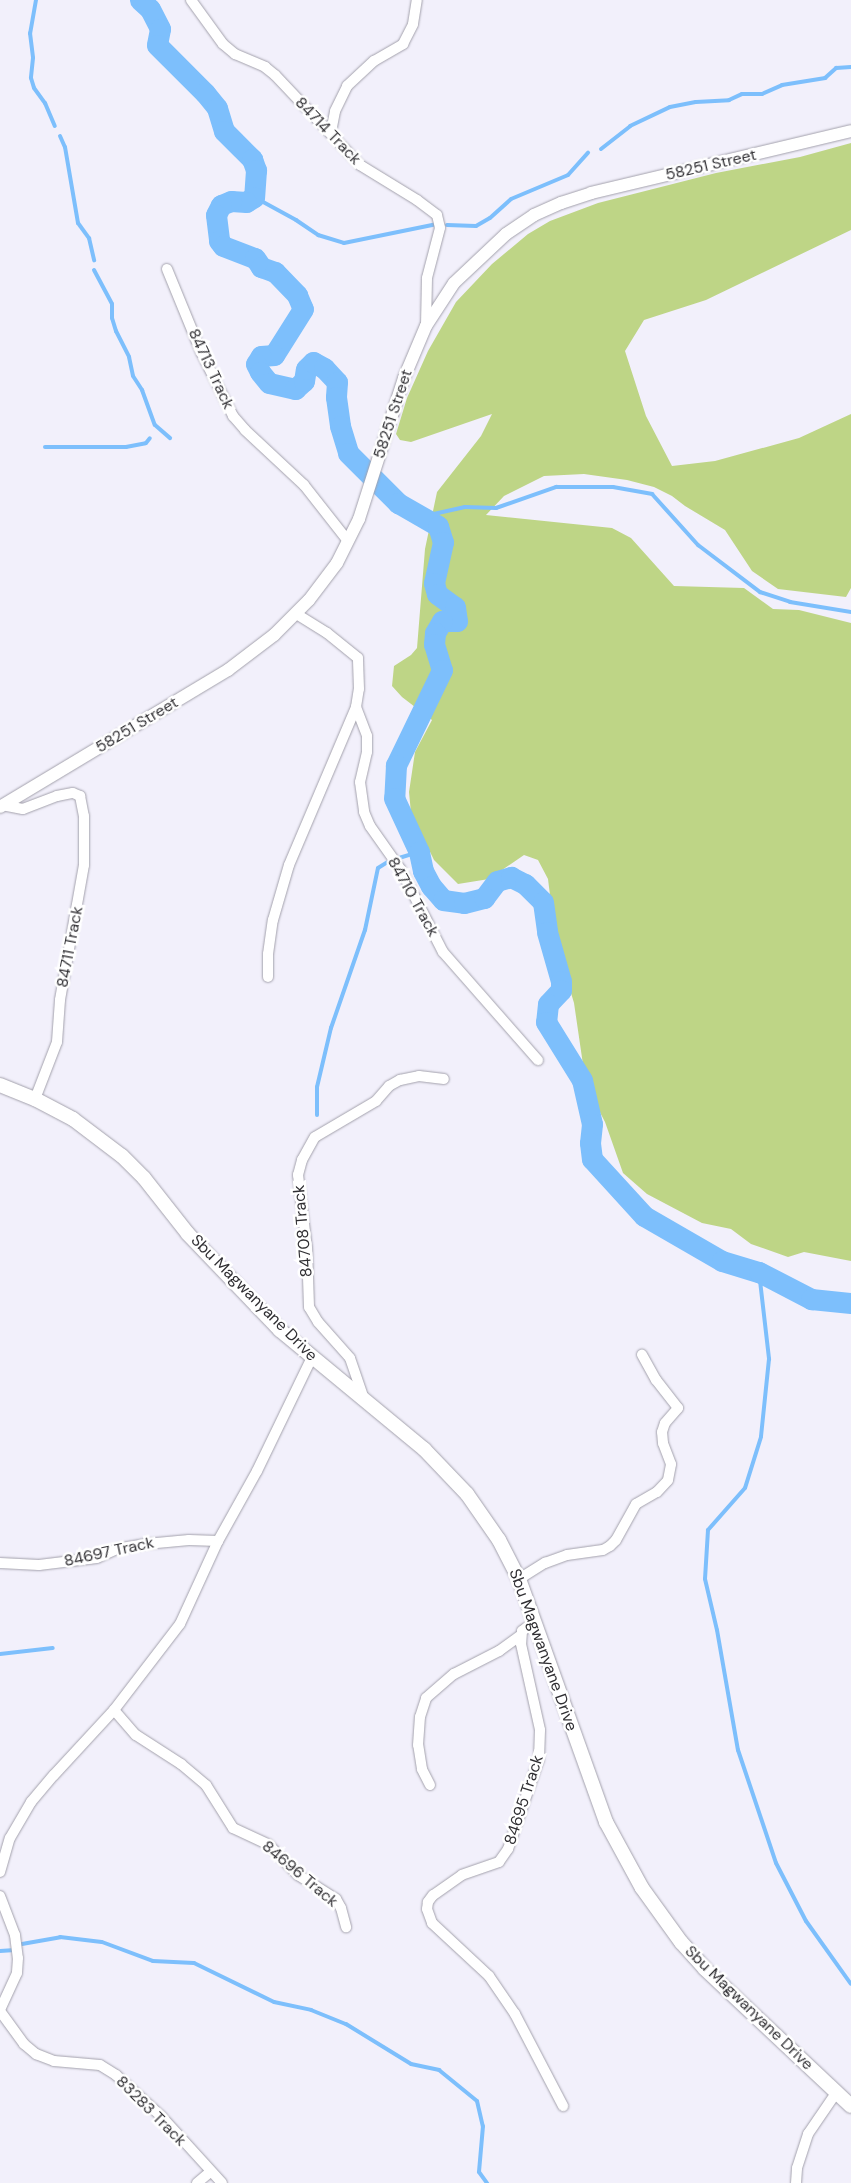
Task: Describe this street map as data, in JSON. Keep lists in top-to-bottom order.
{
  "streets": {
    "main road": ["Sbu Magwanyane Drive"],
    "street": [
      "84714 Track",
      "58251 Street",
      "84713 Track",
      "84710 Track",
      "84711 Track",
      "84708 Track",
      "84697 Track",
      "84695 Track",
      "84696 Track",
      "83283 Track"
    ]
  },
  "crossings": [
    ["84714 Track", "58251 Street"],
    ["58251 Street", "84713 Track"],
    ["58251 Street", "84711 Track"],
    ["84711 Track", "Sbu Magwanyane Drive"],
    ["84708 Track", "Sbu Magwanyane Drive"]
  ]
}
